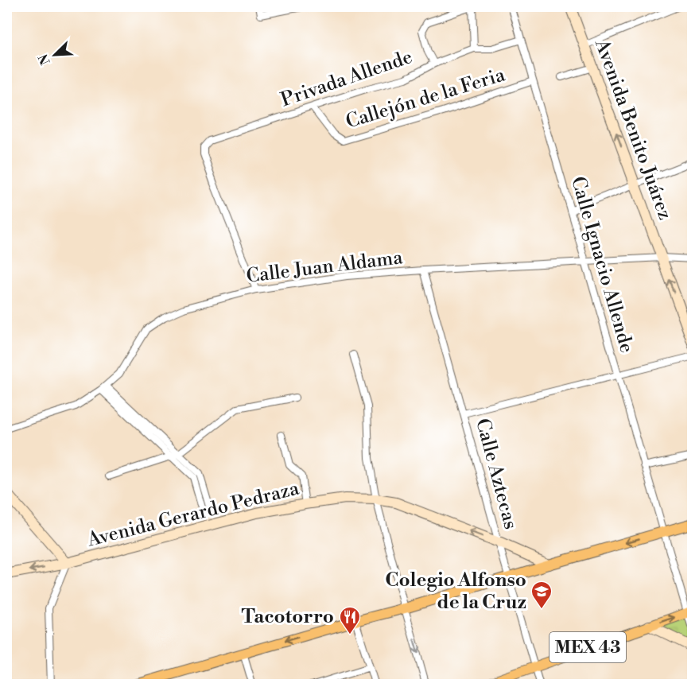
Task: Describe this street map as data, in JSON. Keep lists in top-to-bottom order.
{
  "streets": {
    "main road": ["MEX 43"],
    "street": [
      "Privada Allende",
      "Callejón de la Feria",
      "Avenida Benito Juárez",
      "Calle Ignacio Allende",
      "Calle Juan Aldama",
      "Calle Aztecas",
      "Avenida Gerardo Pedraza"
    ]
  },
  "crossings": [
    ["Privada Allende", "Callejón de la Feria"],
    ["Privada Allende", "Calle Ignacio Allende"],
    ["Privada Allende", "Calle Juan Aldama"],
    ["Callejón de la Feria", "Calle Ignacio Allende"],
    ["Avenida Benito Juárez", "Calle Juan Aldama"],
    ["Calle Ignacio Allende", "Calle Juan Aldama"],
    ["Calle Ignacio Allende", "MEX 43"],
    ["Calle Juan Aldama", "Calle Aztecas"],
    ["Calle Aztecas", "Avenida Gerardo Pedraza"],
    ["Calle Aztecas", "MEX 43"]
  ],
  "one_way": ["Avenida Benito Juárez"],
  "places": {
    "school or university": ["Colegio Alfonso de la Cruz"],
    "restaurant": ["Tacotorro"]
  },
  "north": "bottom left"
}
